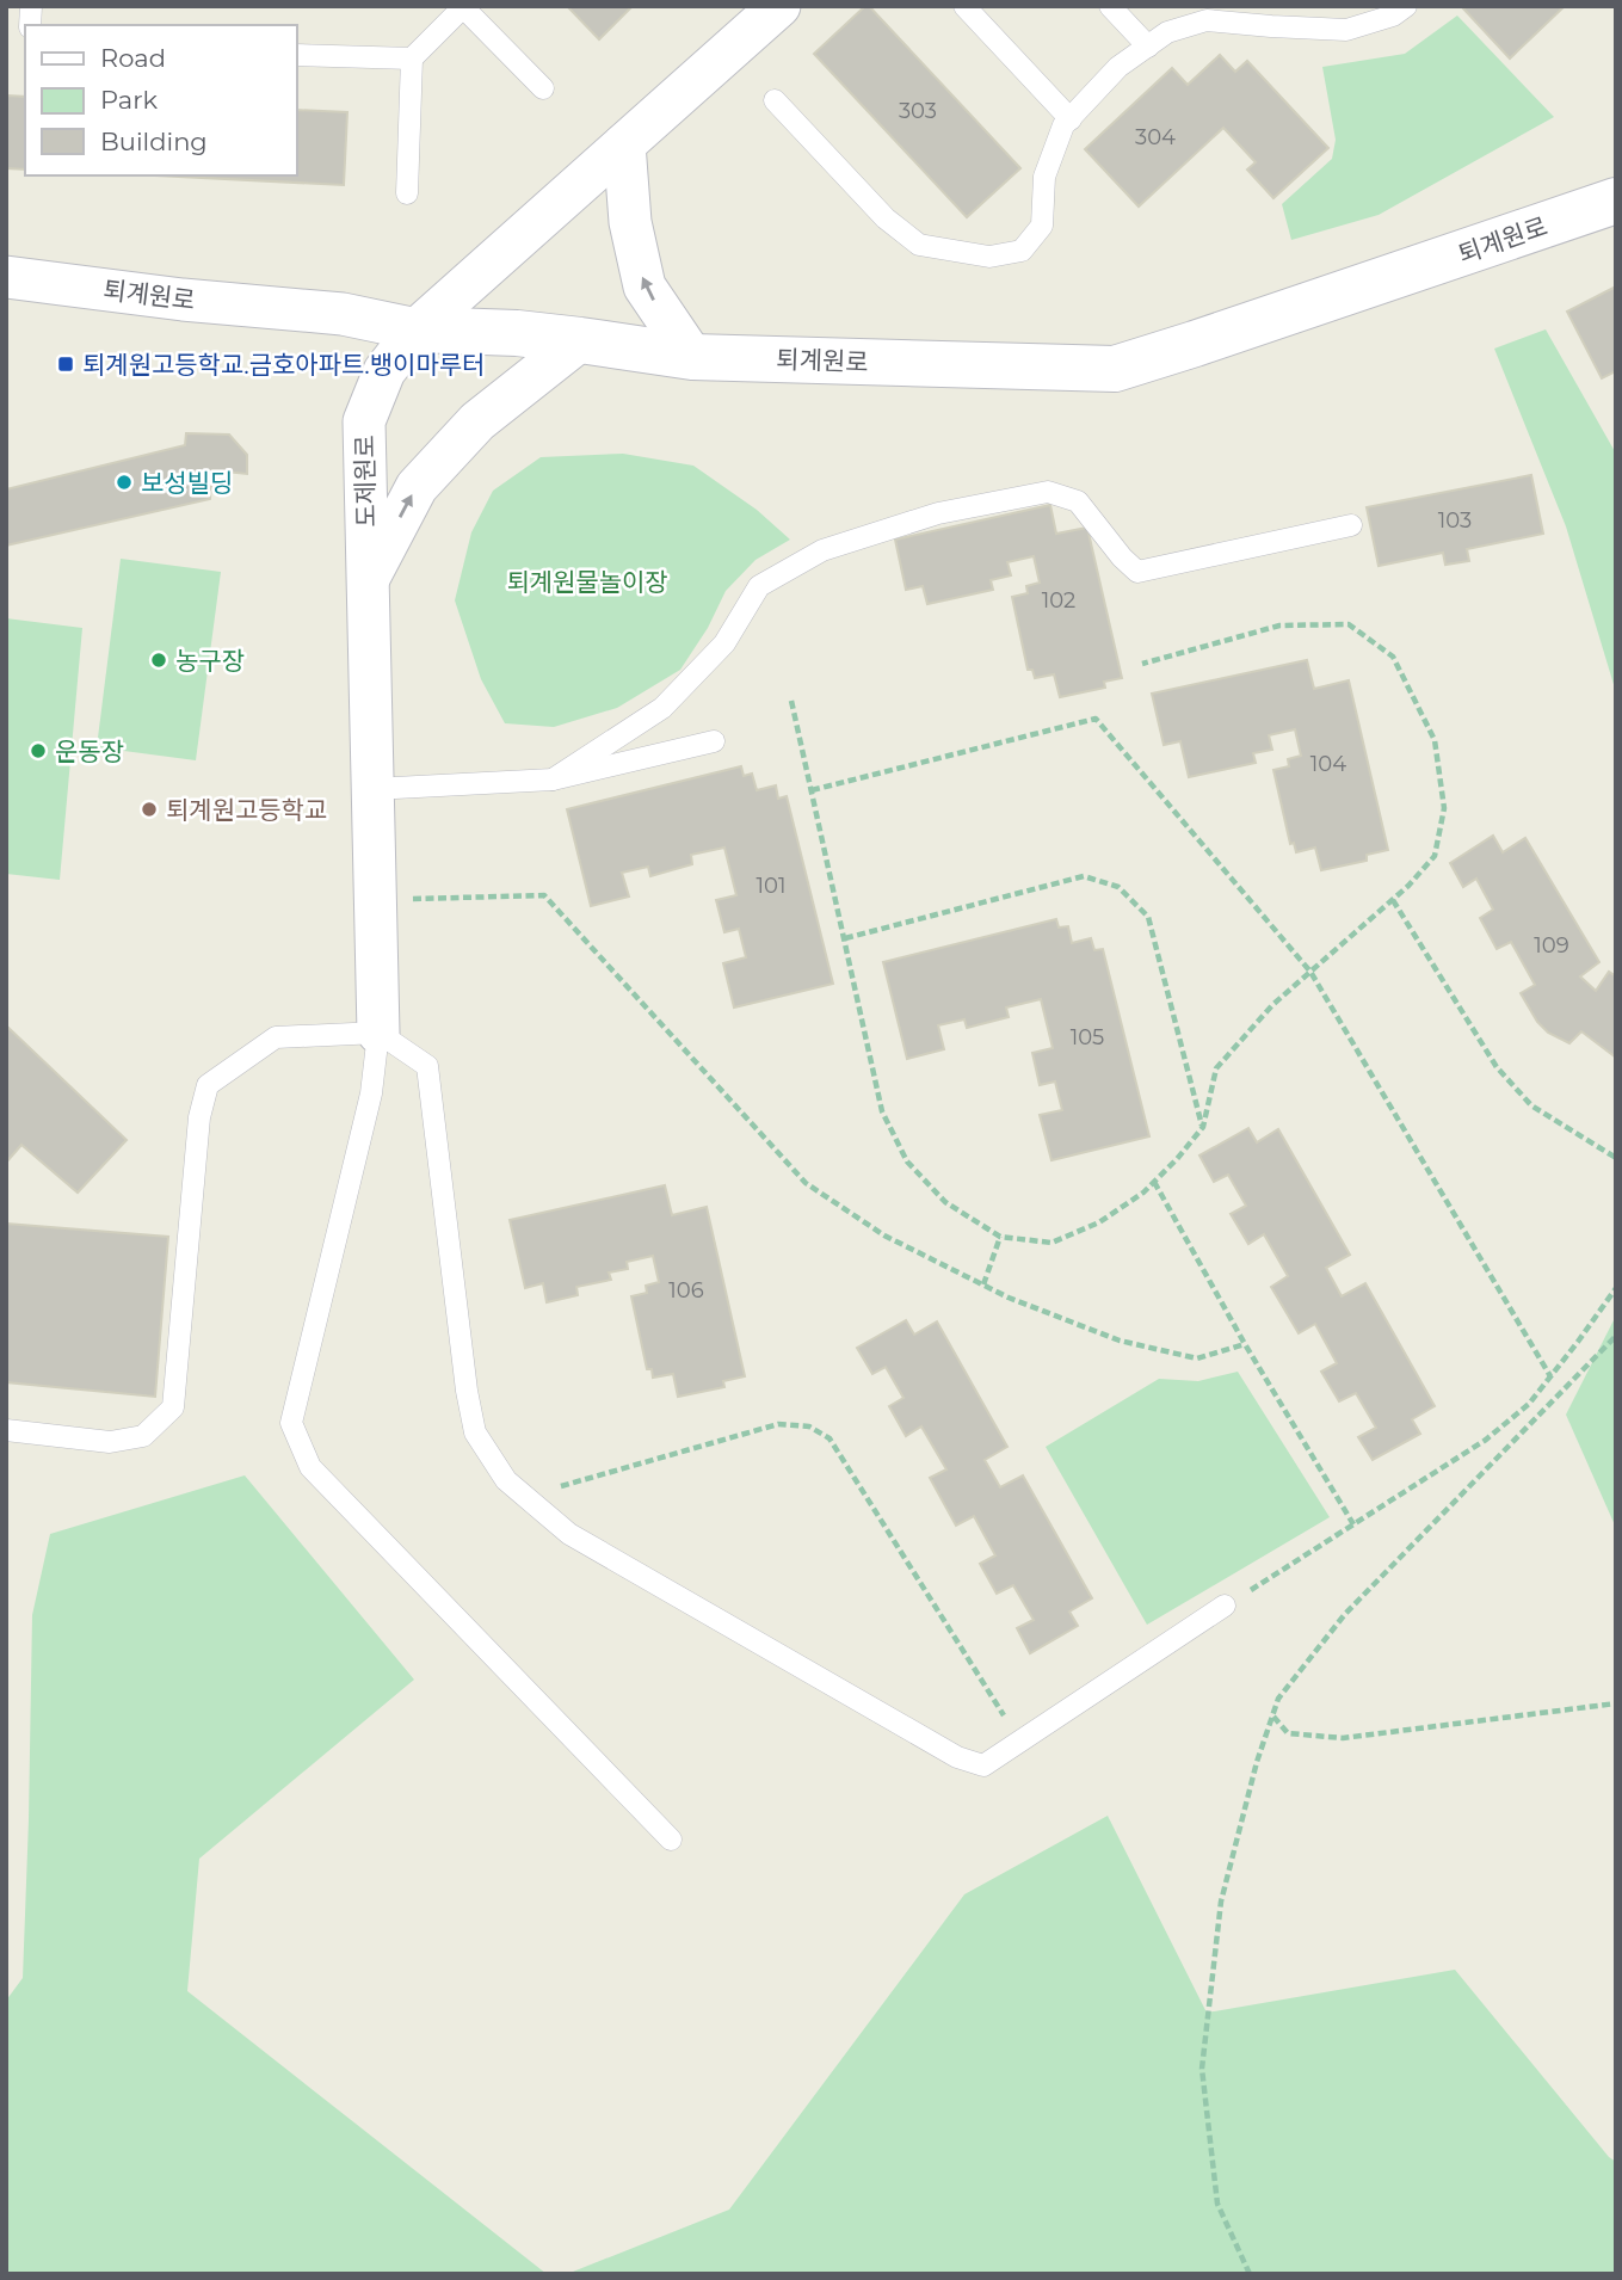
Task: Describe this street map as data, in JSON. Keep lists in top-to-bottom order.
{
  "streets": {
    "street": ["퇴계원로", "도제원로"]
  },
  "crossings": [
    ["퇴계원로", "도제원로"]
  ],
  "parks": ["퇴계원물놀이장"],
  "places": {
    "transit": ["퇴계원고등학교.금호아파트.뱅이마루터"],
    "other": [
      "보성빌딩",
      "농구장",
      "운동장",
      "퇴계원고등학교"
    ]
  },
  "house_numbers": [
    "303",
    "304",
    "103",
    "102",
    "104",
    "101",
    "109",
    "105",
    "106"
  ],
  "legend": ["Road", "Park", "Building"]
}
